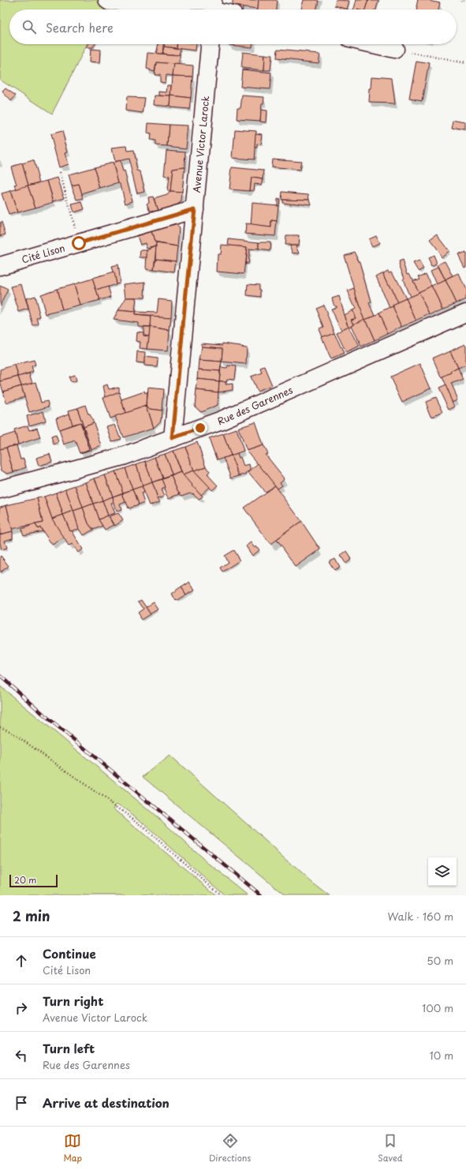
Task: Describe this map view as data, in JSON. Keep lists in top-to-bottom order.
{
  "streets": {
    "street": ["Avenue Victor Larock", "Cité Lison", "Rue des Garennes"]
  },
  "crossings": [
    ["Avenue Victor Larock", "Cité Lison"],
    ["Avenue Victor Larock", "Rue des Garennes"]
  ],
  "scale_bar": "20 m",
  "page": {
    "search": "Search here",
    "scale": "20 m",
    "heading": ["2 min", "Walk · 160 m"],
    "list": [
      ["Continue", "Cité Lison", "50 m"],
      ["Turn right", "Avenue Victor Larock", "100 m"],
      ["Turn left", "Rue des Garennes", "10 m"],
      "Arrive at destination"
    ],
    "nav": ["Map", "Directions", "Saved"]
  }
}
